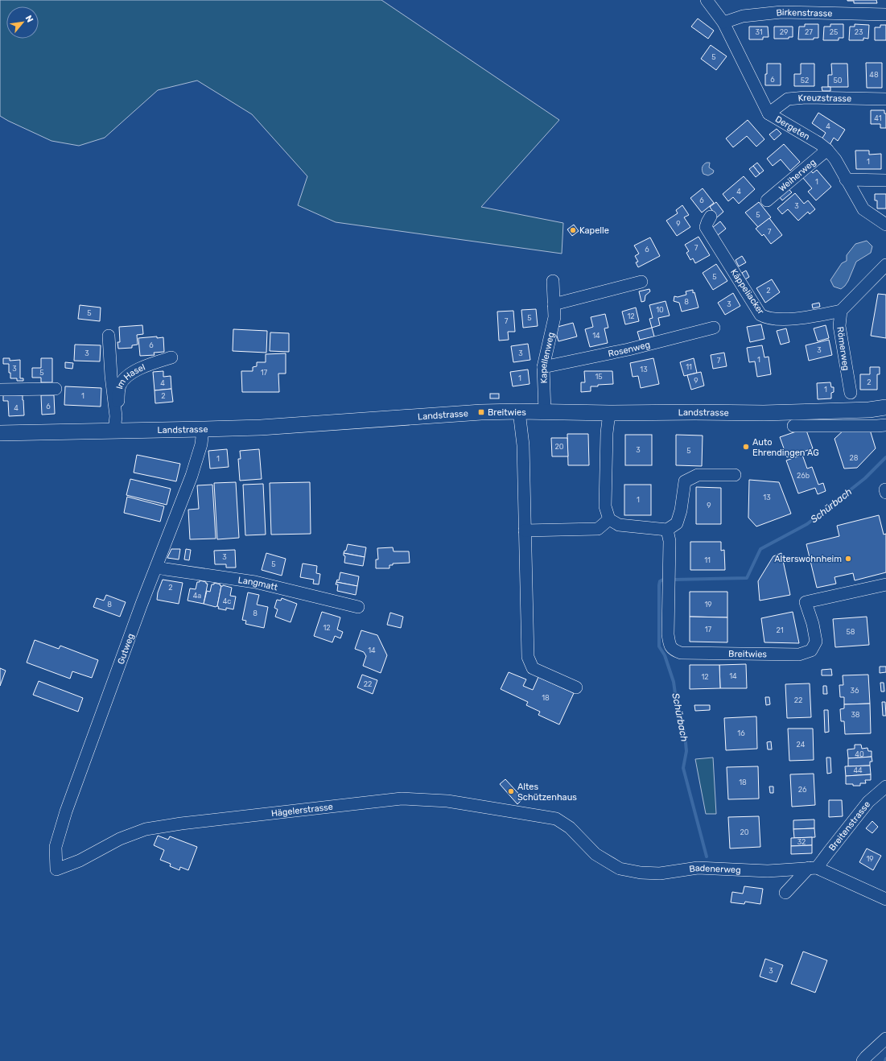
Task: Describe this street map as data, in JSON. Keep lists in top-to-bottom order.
{
  "streets": {
    "main road": ["Landstrasse"],
    "street": [
      "Birkenstrasse",
      "Kreuzstrasse",
      "Dergeten",
      "Weiherweg",
      "Käppeliacker",
      "Rosenweg",
      "Römerweg",
      "Kapellenweg",
      "Im Hasel",
      "Langmatt",
      "Gutweg",
      "Breitwies",
      "Hägelerstrasse",
      "Breitenstrasse",
      "Badenerweg"
    ]
  },
  "crossings": [
    ["Birkenstrasse", "Dergeten"],
    ["Kreuzstrasse", "Dergeten"],
    ["Dergeten", "Weiherweg"],
    ["Käppeliacker", "Römerweg"],
    ["Rosenweg", "Kapellenweg"],
    ["Kapellenweg", "Landstrasse"],
    ["Im Hasel", "Landstrasse"],
    ["Landstrasse", "Gutweg"],
    ["Langmatt", "Gutweg"],
    ["Gutweg", "Hägelerstrasse"],
    ["Hägelerstrasse", "Badenerweg"],
    ["Breitenstrasse", "Badenerweg"]
  ],
  "water": ["Schürbach"],
  "places": {
    "other": [
      "Kapelle",
      "Auto Ehrendingen AG",
      "Alterswohnheim",
      "Altes Schützenhaus"
    ],
    "transit": ["Breitwies"]
  },
  "house_numbers": [
    "31",
    "29",
    "27",
    "25",
    "23",
    "5",
    "48",
    "6",
    "52",
    "50",
    "41",
    "4",
    "1",
    "1",
    "4",
    "6",
    "3",
    "5",
    "9",
    "7",
    "7",
    "6",
    "5",
    "2",
    "8",
    "3",
    "10",
    "5",
    "12",
    "5",
    "7",
    "14",
    "6",
    "3",
    "3",
    "3",
    "1",
    "7",
    "11",
    "3",
    "13",
    "5",
    "17",
    "15",
    "1",
    "9",
    "2",
    "4",
    "1",
    "1",
    "2",
    "6",
    "4",
    "20",
    "3",
    "5",
    "28",
    "1",
    "26b",
    "13",
    "1",
    "9",
    "3",
    "11",
    "5",
    "2",
    "4a",
    "4c",
    "8",
    "19",
    "8",
    "12",
    "17",
    "21",
    "58",
    "14",
    "14",
    "12",
    "22",
    "36",
    "18",
    "22",
    "38",
    "16",
    "24",
    "40",
    "44",
    "18",
    "26",
    "20",
    "32",
    "19",
    "3"
  ],
  "north": "top right"
}
